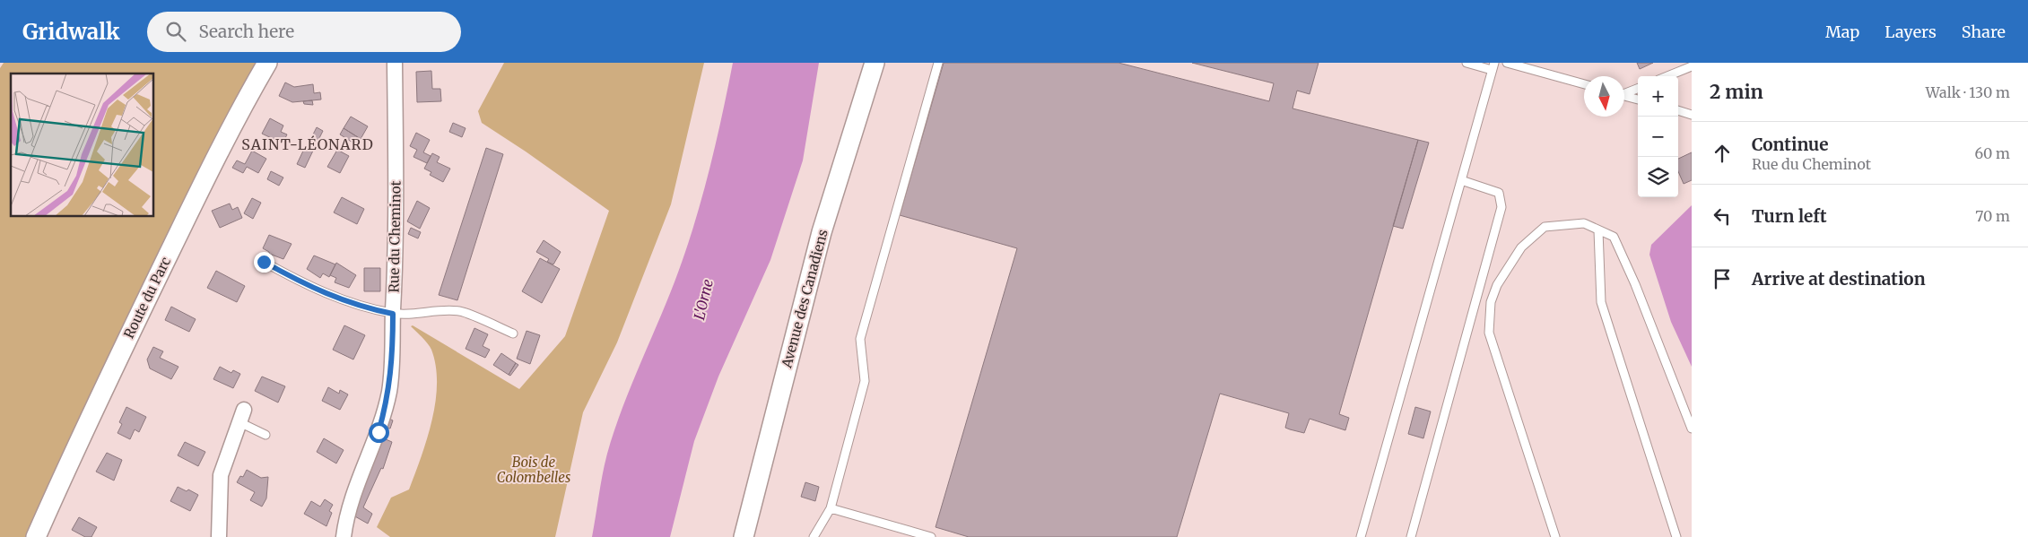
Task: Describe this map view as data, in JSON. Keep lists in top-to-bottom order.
{
  "streets": {
    "street": ["Rue du Cheminot", "Route du Parc", "Avenue des Canadiens"]
  },
  "districts": ["SAINT-LÉONARD"],
  "water": ["L'Orne"],
  "parks": ["Bois de Colombelles"],
  "north": "bottom",
  "page": {
    "header": "Gridwalk",
    "search": "Search here",
    "nav": ["Map", "Layers", "Share"],
    "heading": ["2 min", "Walk · 130 m"],
    "map_buttons": ["+", "−"],
    "list": [
      ["Continue", "Rue du Cheminot", "60 m"],
      ["Turn left", "70 m"],
      "Arrive at destination"
    ]
  }
}
